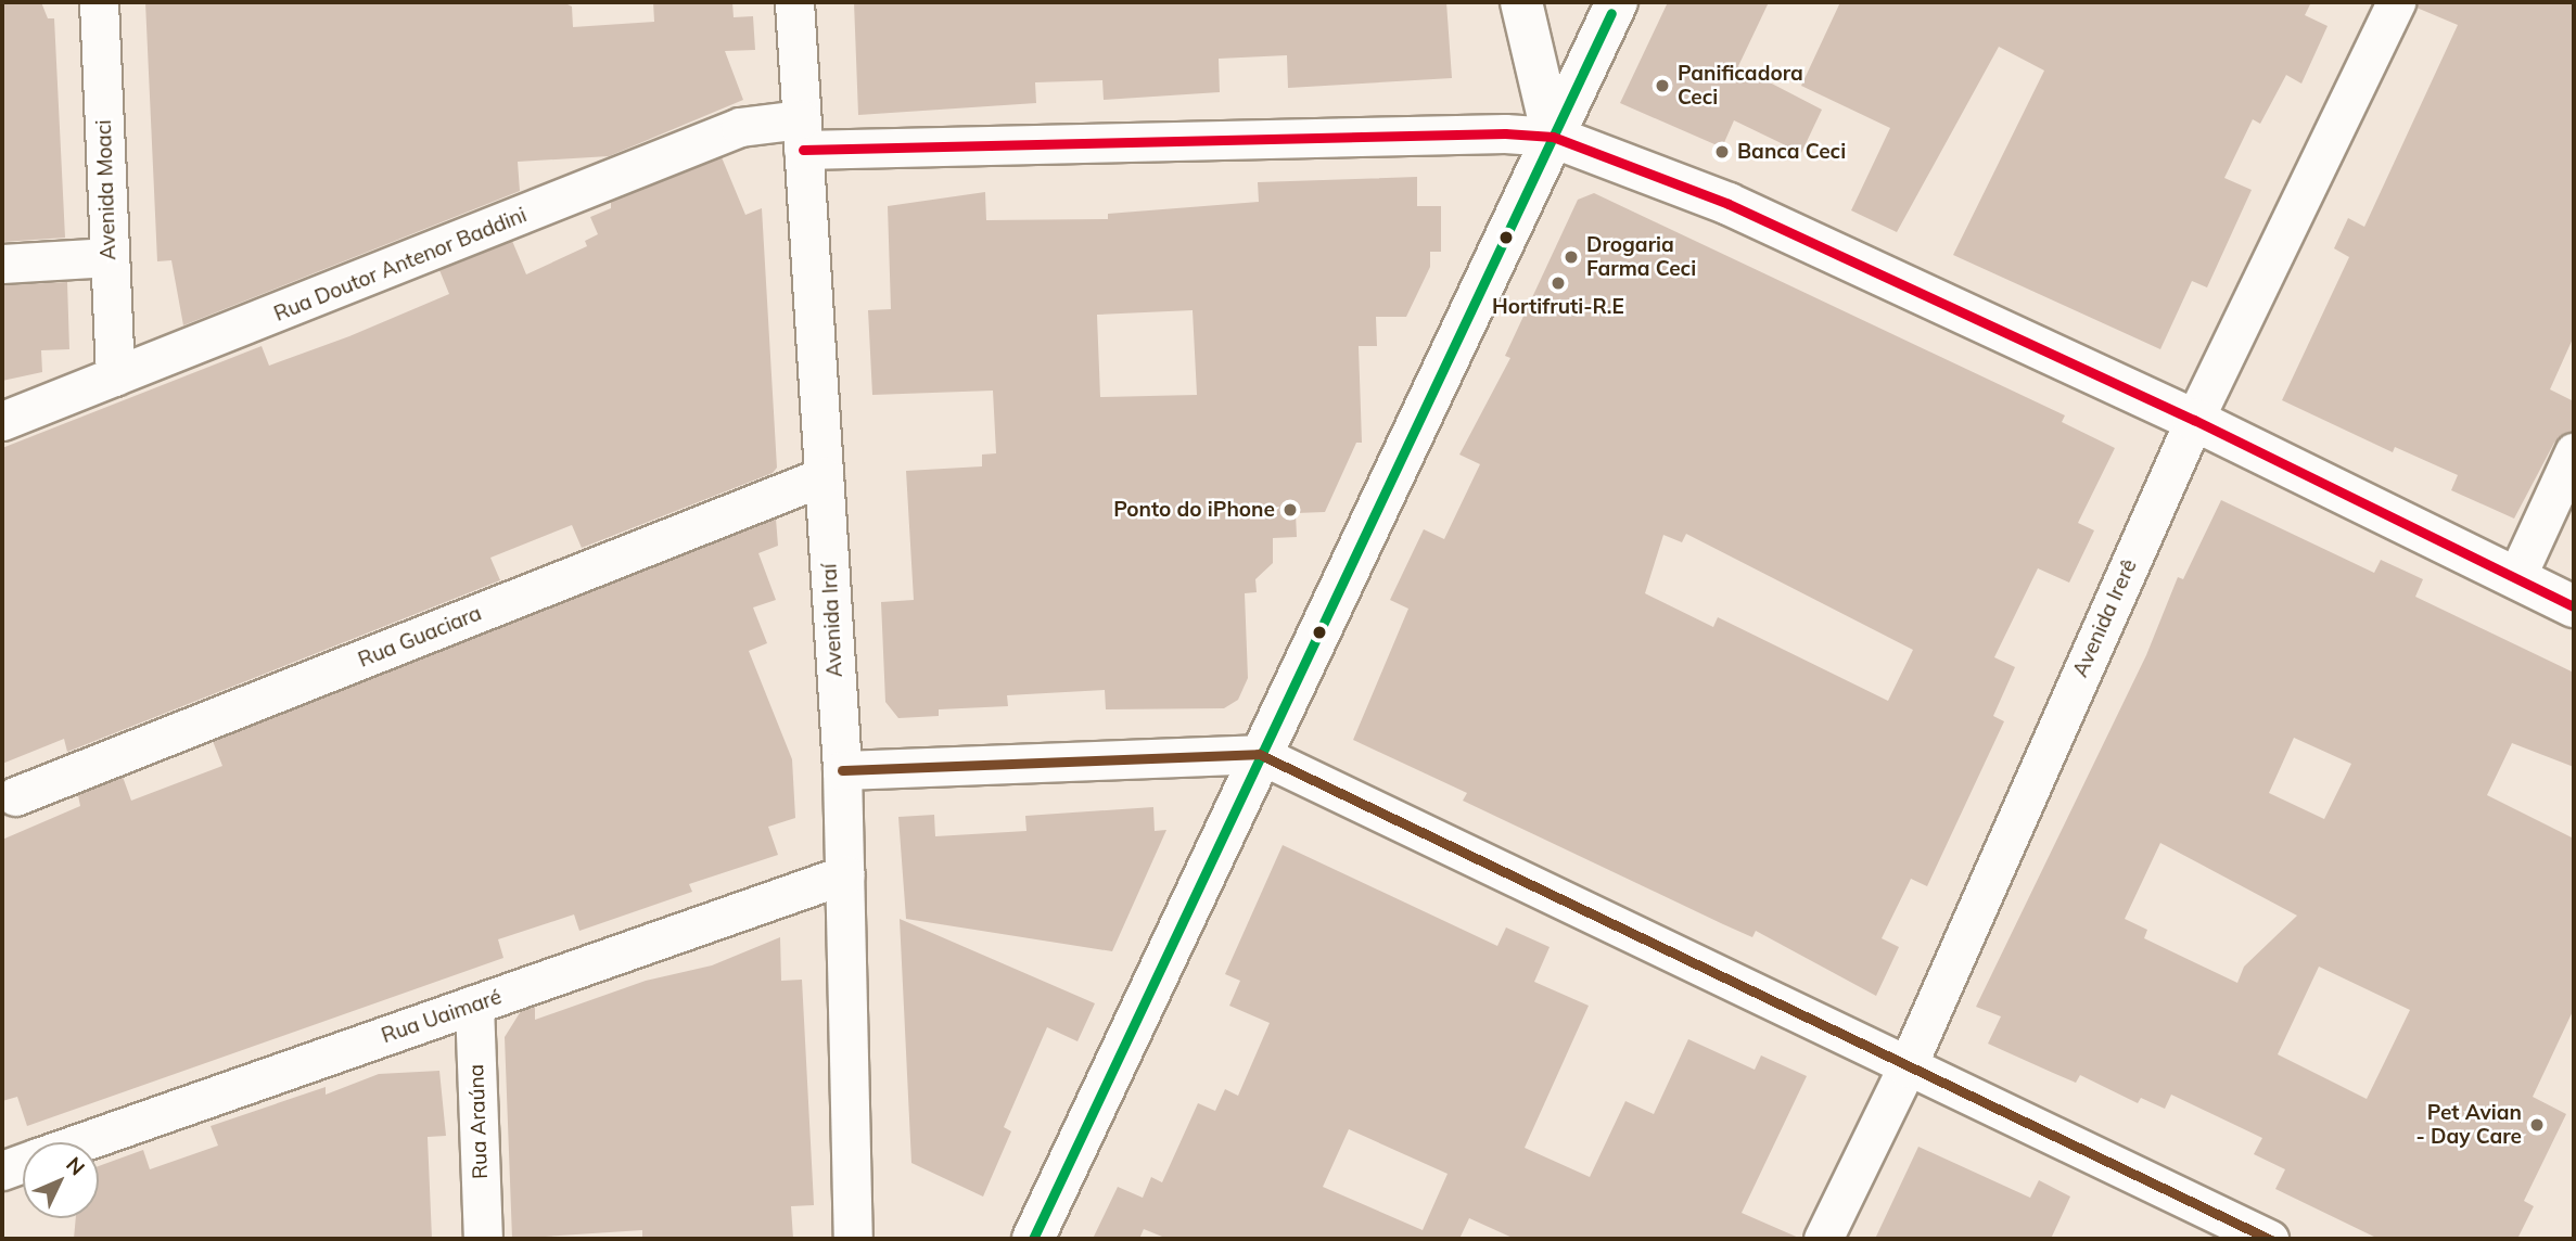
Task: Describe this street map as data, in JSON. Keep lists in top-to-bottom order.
{
  "streets": {
    "street": [
      "Avenida Moaci",
      "Rua Doutor Antenor Baddini",
      "Avenida Irerê",
      "Avenida Iraí",
      "Rua Guaciara",
      "Rua Uaimaré",
      "Rua Araúna"
    ]
  },
  "crossings": [
    ["Avenida Moaci", "Rua Doutor Antenor Baddini"],
    ["Rua Doutor Antenor Baddini", "Avenida Iraí"],
    ["Avenida Iraí", "Rua Guaciara"],
    ["Avenida Iraí", "Rua Uaimaré"],
    ["Rua Uaimaré", "Rua Araúna"]
  ],
  "places": [
    "Panificadora Ceci",
    "Banca Ceci",
    "Drogaria Farma Ceci",
    "Hortifruti-R.E",
    "Ponto do iPhone",
    "Pet Avian - Day Care"
  ],
  "north": "top right"
}
